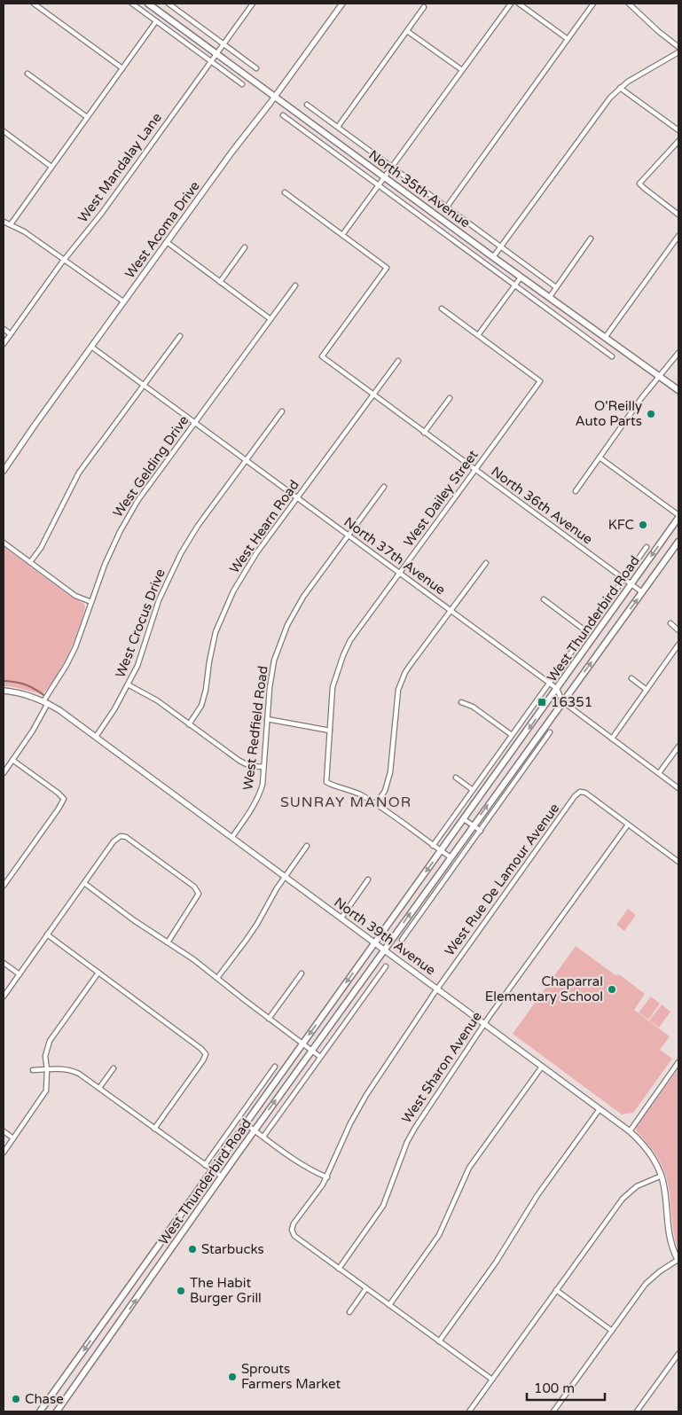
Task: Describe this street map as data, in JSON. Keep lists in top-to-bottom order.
{
  "streets": {
    "main road": ["North 35th Avenue", "West Thunderbird Road"],
    "street": [
      "West Mandalay Lane",
      "West Acoma Drive",
      "West Gelding Drive",
      "West Dailey Street",
      "North 36th Avenue",
      "West Hearn Road",
      "North 37th Avenue",
      "West Crocus Drive",
      "West Redfield Road",
      "West Rue De Lamour Avenue",
      "North 39th Avenue",
      "West Sharon Avenue"
    ]
  },
  "crossings": [
    ["West Mandalay Lane", "North 35th Avenue"],
    ["North 35th Avenue", "West Acoma Drive"],
    ["West Acoma Drive", "North 37th Avenue"],
    ["West Gelding Drive", "North 37th Avenue"],
    ["West Gelding Drive", "North 39th Avenue"],
    ["West Dailey Street", "North 36th Avenue"],
    ["West Dailey Street", "North 37th Avenue"],
    ["North 36th Avenue", "West Hearn Road"],
    ["North 36th Avenue", "West Thunderbird Road"],
    ["West Hearn Road", "North 37th Avenue"],
    ["North 37th Avenue", "West Thunderbird Road"],
    ["North 37th Avenue", "West Crocus Drive"],
    ["North 37th Avenue", "West Redfield Road"],
    ["West Thunderbird Road", "North 39th Avenue"],
    ["West Crocus Drive", "North 39th Avenue"],
    ["West Redfield Road", "North 39th Avenue"],
    ["West Rue De Lamour Avenue", "North 39th Avenue"],
    ["West Rue De Lamour Avenue", "West Sharon Avenue"],
    ["North 39th Avenue", "West Sharon Avenue"]
  ],
  "districts": ["SUNRAY MANOR"],
  "places": {
    "other": [
      "O'Reilly Auto Parts",
      "KFC",
      "Chaparral Elementary School",
      "Starbucks",
      "The Habit Burger Grill",
      "Sprouts Farmers Market",
      "Chase"
    ],
    "transit": ["16351"]
  },
  "scale_bar": "100 m"
}
